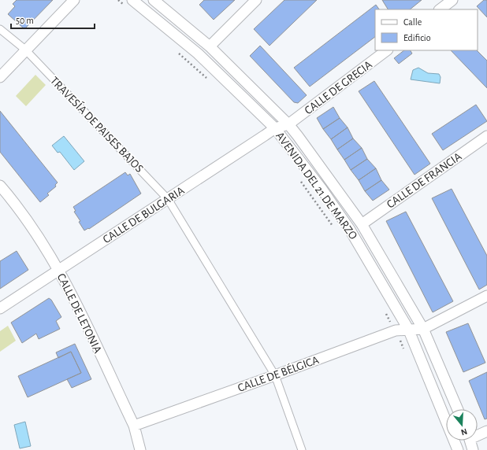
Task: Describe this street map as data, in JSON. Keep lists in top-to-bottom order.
{
  "streets": {
    "street": [
      "CALLE DE GRECIA",
      "TRAVESÍA DE PAISES BAJOS",
      "CALLE DE FRANCIA",
      "AVENIDA DEL 21 DE MARZO",
      "CALLE DE BULGARIA",
      "CALLE DE LETONIA",
      "CALLE DE BÉLGICA"
    ]
  },
  "crossings": [
    ["CALLE DE GRECIA", "AVENIDA DEL 21 DE MARZO"],
    ["CALLE DE GRECIA", "CALLE DE BULGARIA"],
    ["TRAVESÍA DE PAISES BAJOS", "CALLE DE BULGARIA"],
    ["TRAVESÍA DE PAISES BAJOS", "CALLE DE BÉLGICA"],
    ["CALLE DE FRANCIA", "AVENIDA DEL 21 DE MARZO"],
    ["AVENIDA DEL 21 DE MARZO", "CALLE DE BULGARIA"],
    ["AVENIDA DEL 21 DE MARZO", "CALLE DE BÉLGICA"],
    ["CALLE DE BULGARIA", "CALLE DE LETONIA"],
    ["CALLE DE LETONIA", "CALLE DE BÉLGICA"]
  ],
  "legend": ["Calle", "Edificio"],
  "scale_bar": "50 m",
  "north": "bottom"
}
